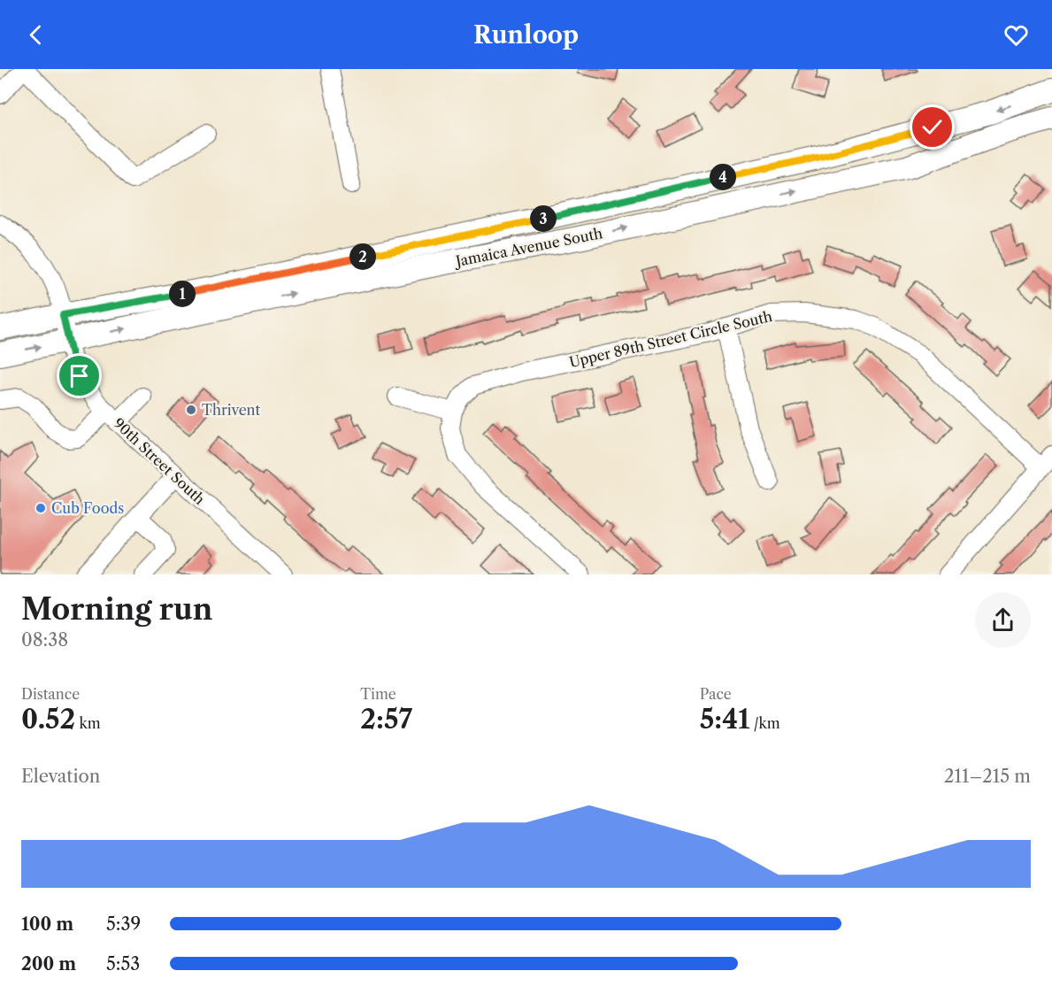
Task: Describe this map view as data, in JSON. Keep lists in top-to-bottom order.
{
  "streets": {
    "main road": ["Jamaica Avenue South"],
    "street": ["Upper 89th Street Circle South", "90th Street South"]
  },
  "crossings": [
    ["Jamaica Avenue South", "90th Street South"]
  ],
  "places": ["Thrivent", "Cub Foods"],
  "page": {
    "header": "Runloop",
    "pins": [
      "4",
      "3",
      "2",
      "1"
    ],
    "heading": ["Morning run", "08:38"],
    "stats": [
      ["Distance", "0.52 km"],
      ["Time", "2:57"],
      ["Pace", "5:41 /km"]
    ],
    "chart": ["Elevation", "211–215 m"],
    "list": [
      {
        "name": "100 m",
        "note": "5:39"
      },
      {
        "name": "200 m",
        "note": "5:53"
      }
    ]
  }
}
